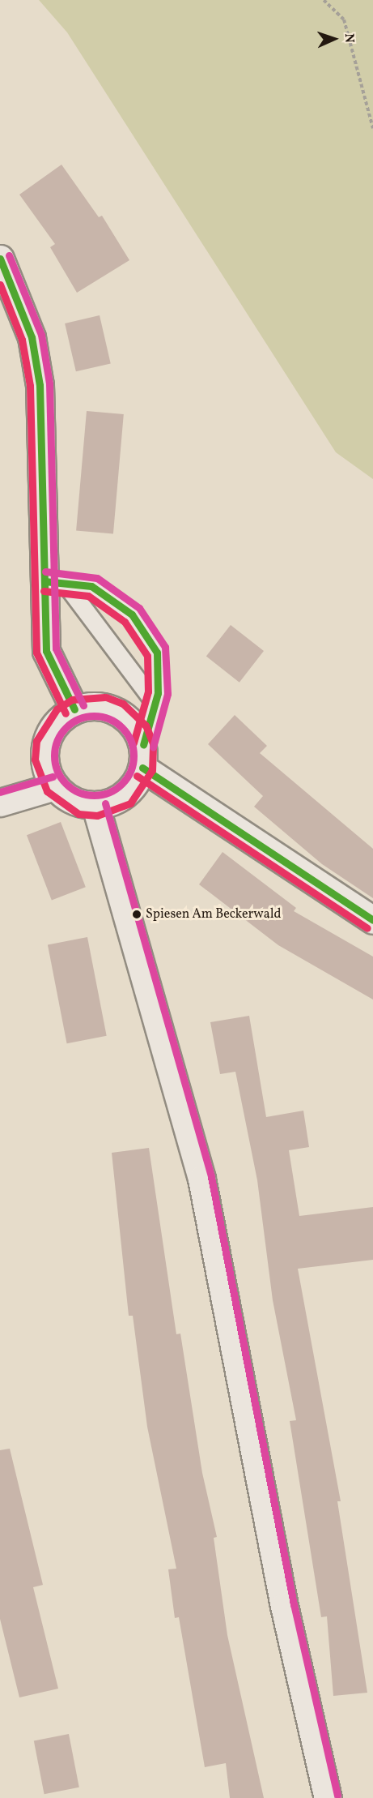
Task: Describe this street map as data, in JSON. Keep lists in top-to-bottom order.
{
  "places": ["Spiesen Am Beckerwald"],
  "north": "right"
}
